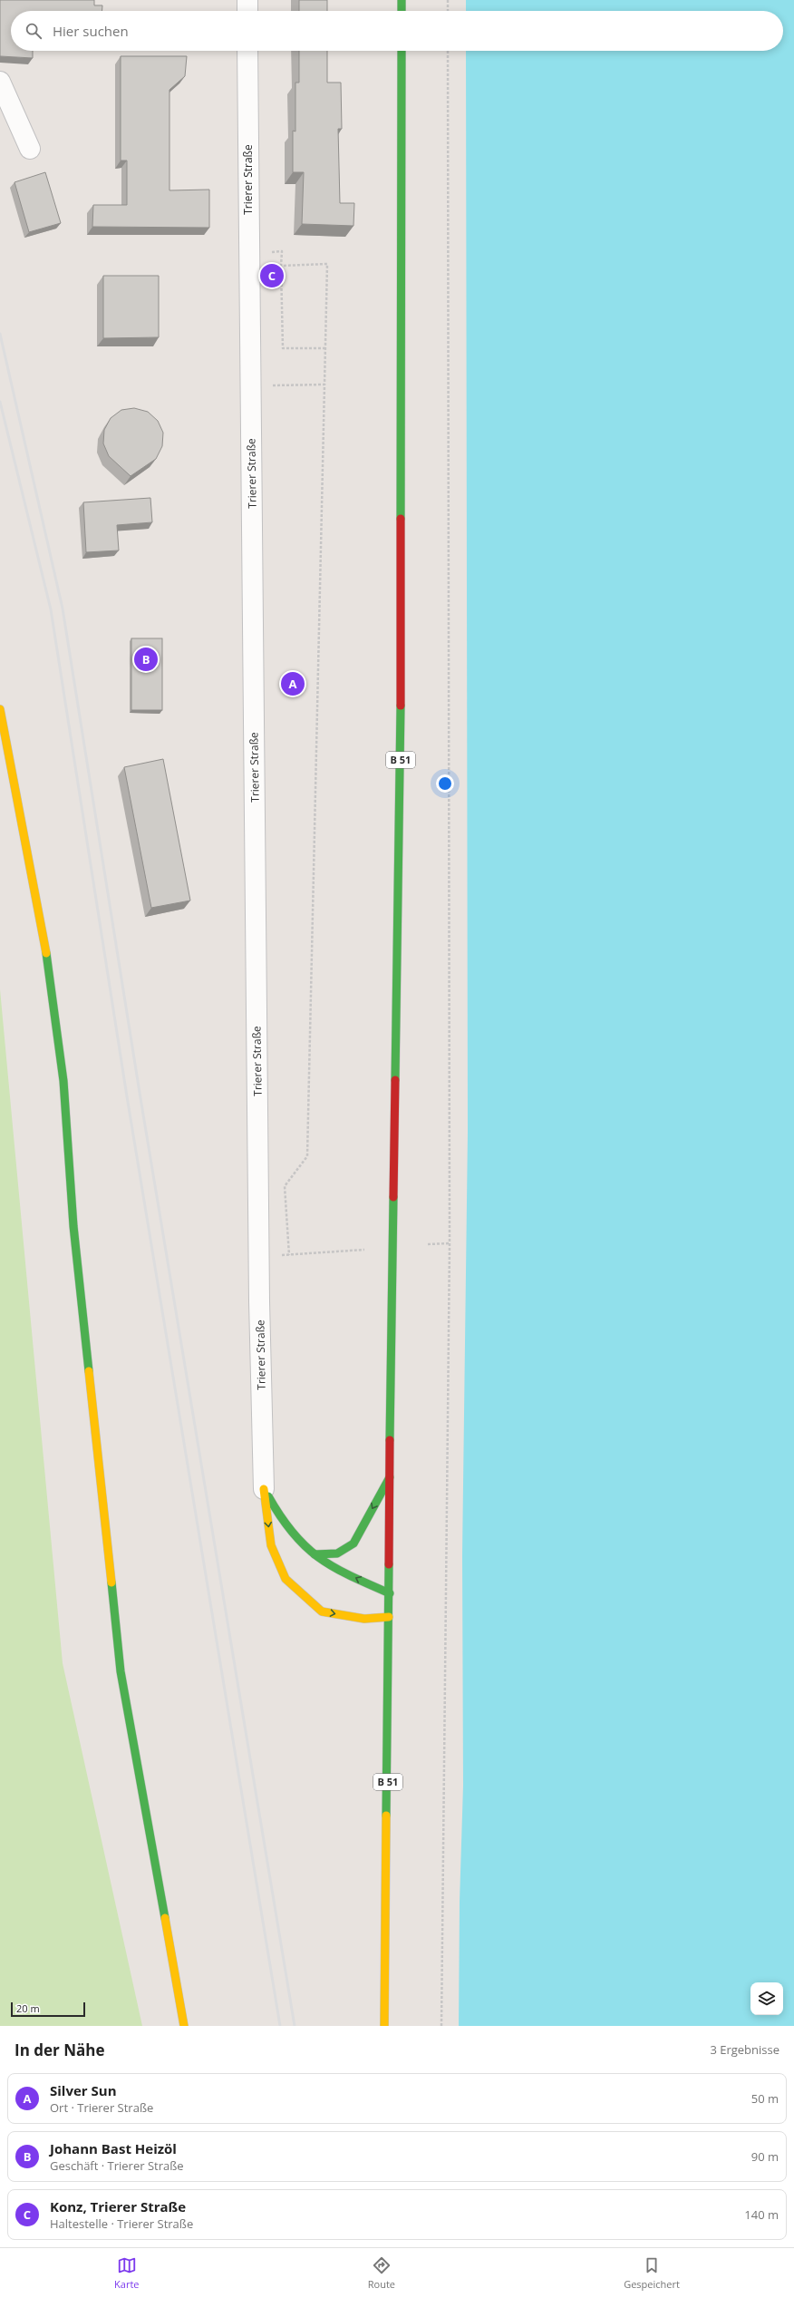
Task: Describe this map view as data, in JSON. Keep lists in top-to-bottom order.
{
  "streets": {
    "main road": ["B 51"],
    "street": ["Trierer Straße"]
  },
  "scale_bar": "20 m",
  "page": {
    "search": "Hier suchen",
    "pins": ["C", "B", "A"],
    "scale": "20 m",
    "heading": ["In der Nähe", "3 Ergebnisse"],
    "list": [
      {
        "mark": "A",
        "name": "Silver Sun",
        "note": "Ort · Trierer Straße",
        "value": "50 m"
      },
      {
        "mark": "B",
        "name": "Johann Bast Heizöl",
        "note": "Geschäft · Trierer Straße",
        "value": "90 m"
      },
      {
        "mark": "C",
        "name": "Konz, Trierer Straße",
        "note": "Haltestelle · Trierer Straße",
        "value": "140 m"
      }
    ],
    "nav": ["Karte", "Route", "Gespeichert"]
  }
}
